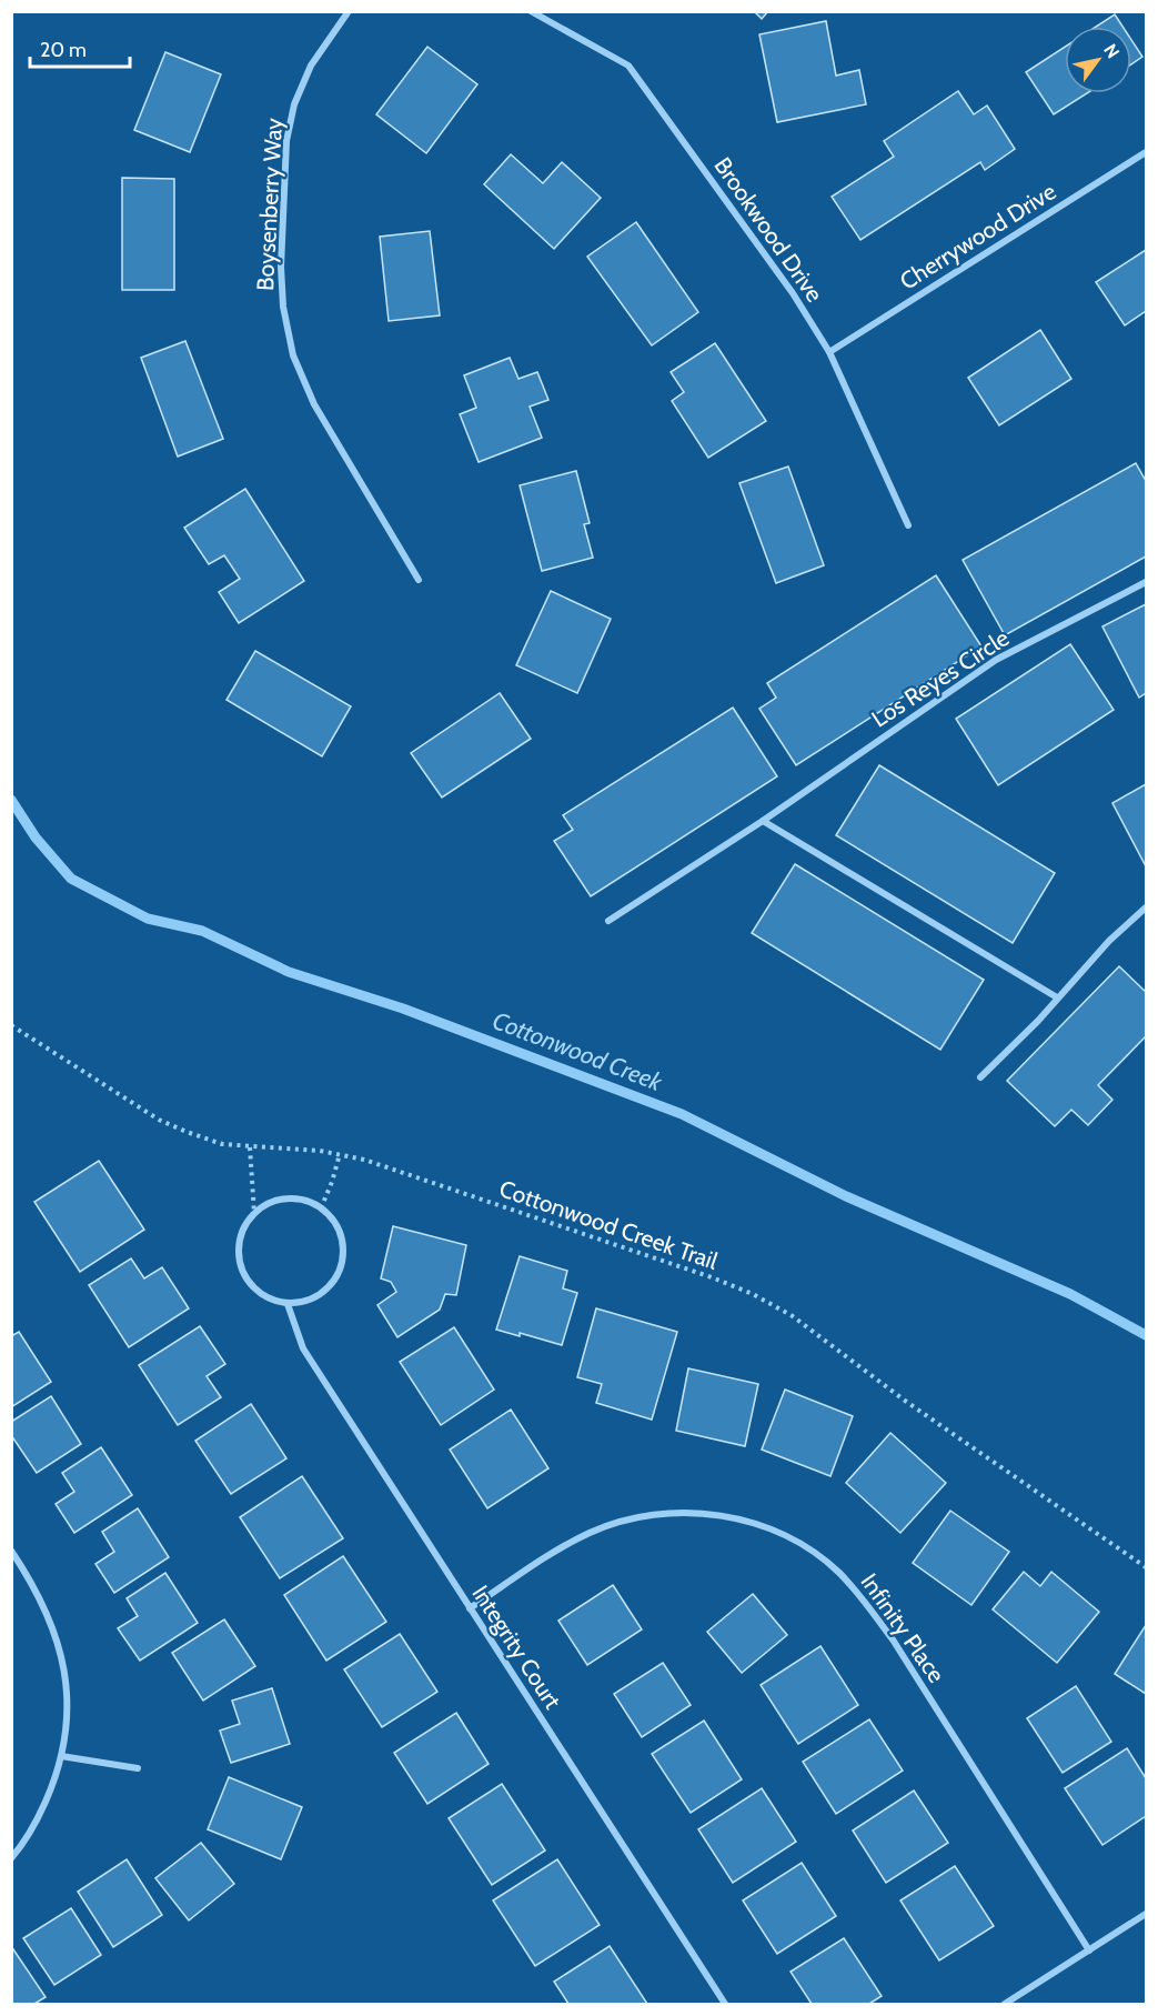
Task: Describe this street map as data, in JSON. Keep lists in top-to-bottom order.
{
  "streets": {
    "street": [
      "Boysenberry Way",
      "Brookwood Drive",
      "Cherrywood Drive",
      "Los Reyes Circle",
      "Infinity Place",
      "Integrity Court"
    ],
    "path": ["Cottonwood Creek Trail"]
  },
  "crossings": [
    ["Brookwood Drive", "Cherrywood Drive"],
    ["Infinity Place", "Integrity Court"]
  ],
  "water": ["Cottonwood Creek"],
  "scale_bar": "20 m",
  "north": "top right"
}
